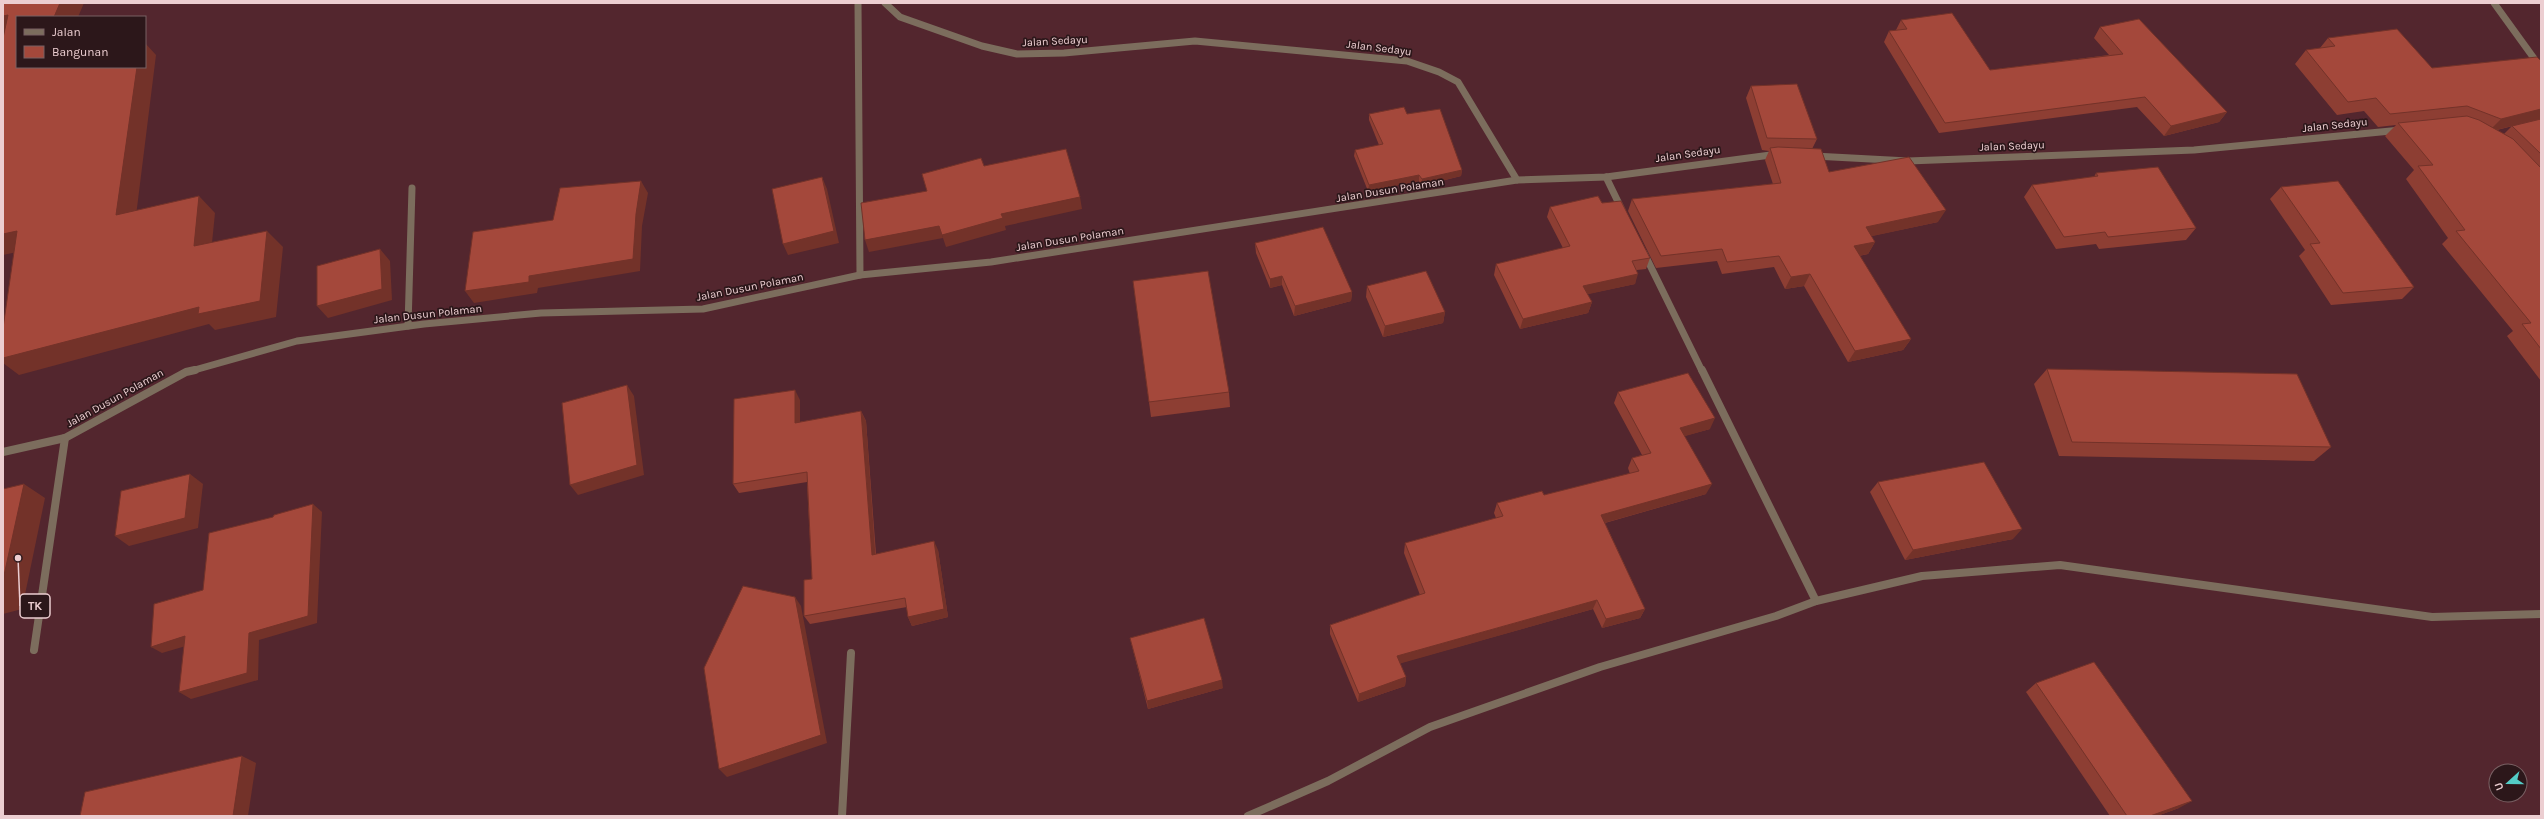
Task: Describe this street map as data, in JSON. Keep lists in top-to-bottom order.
{
  "streets": {
    "street": ["Jalan Sedayu", "Jalan Dusun Polaman"]
  },
  "crossings": [
    ["Jalan Sedayu", "Jalan Dusun Polaman"]
  ],
  "places": ["TK"],
  "legend": ["Jalan", "Bangunan"],
  "north": "left"
}
